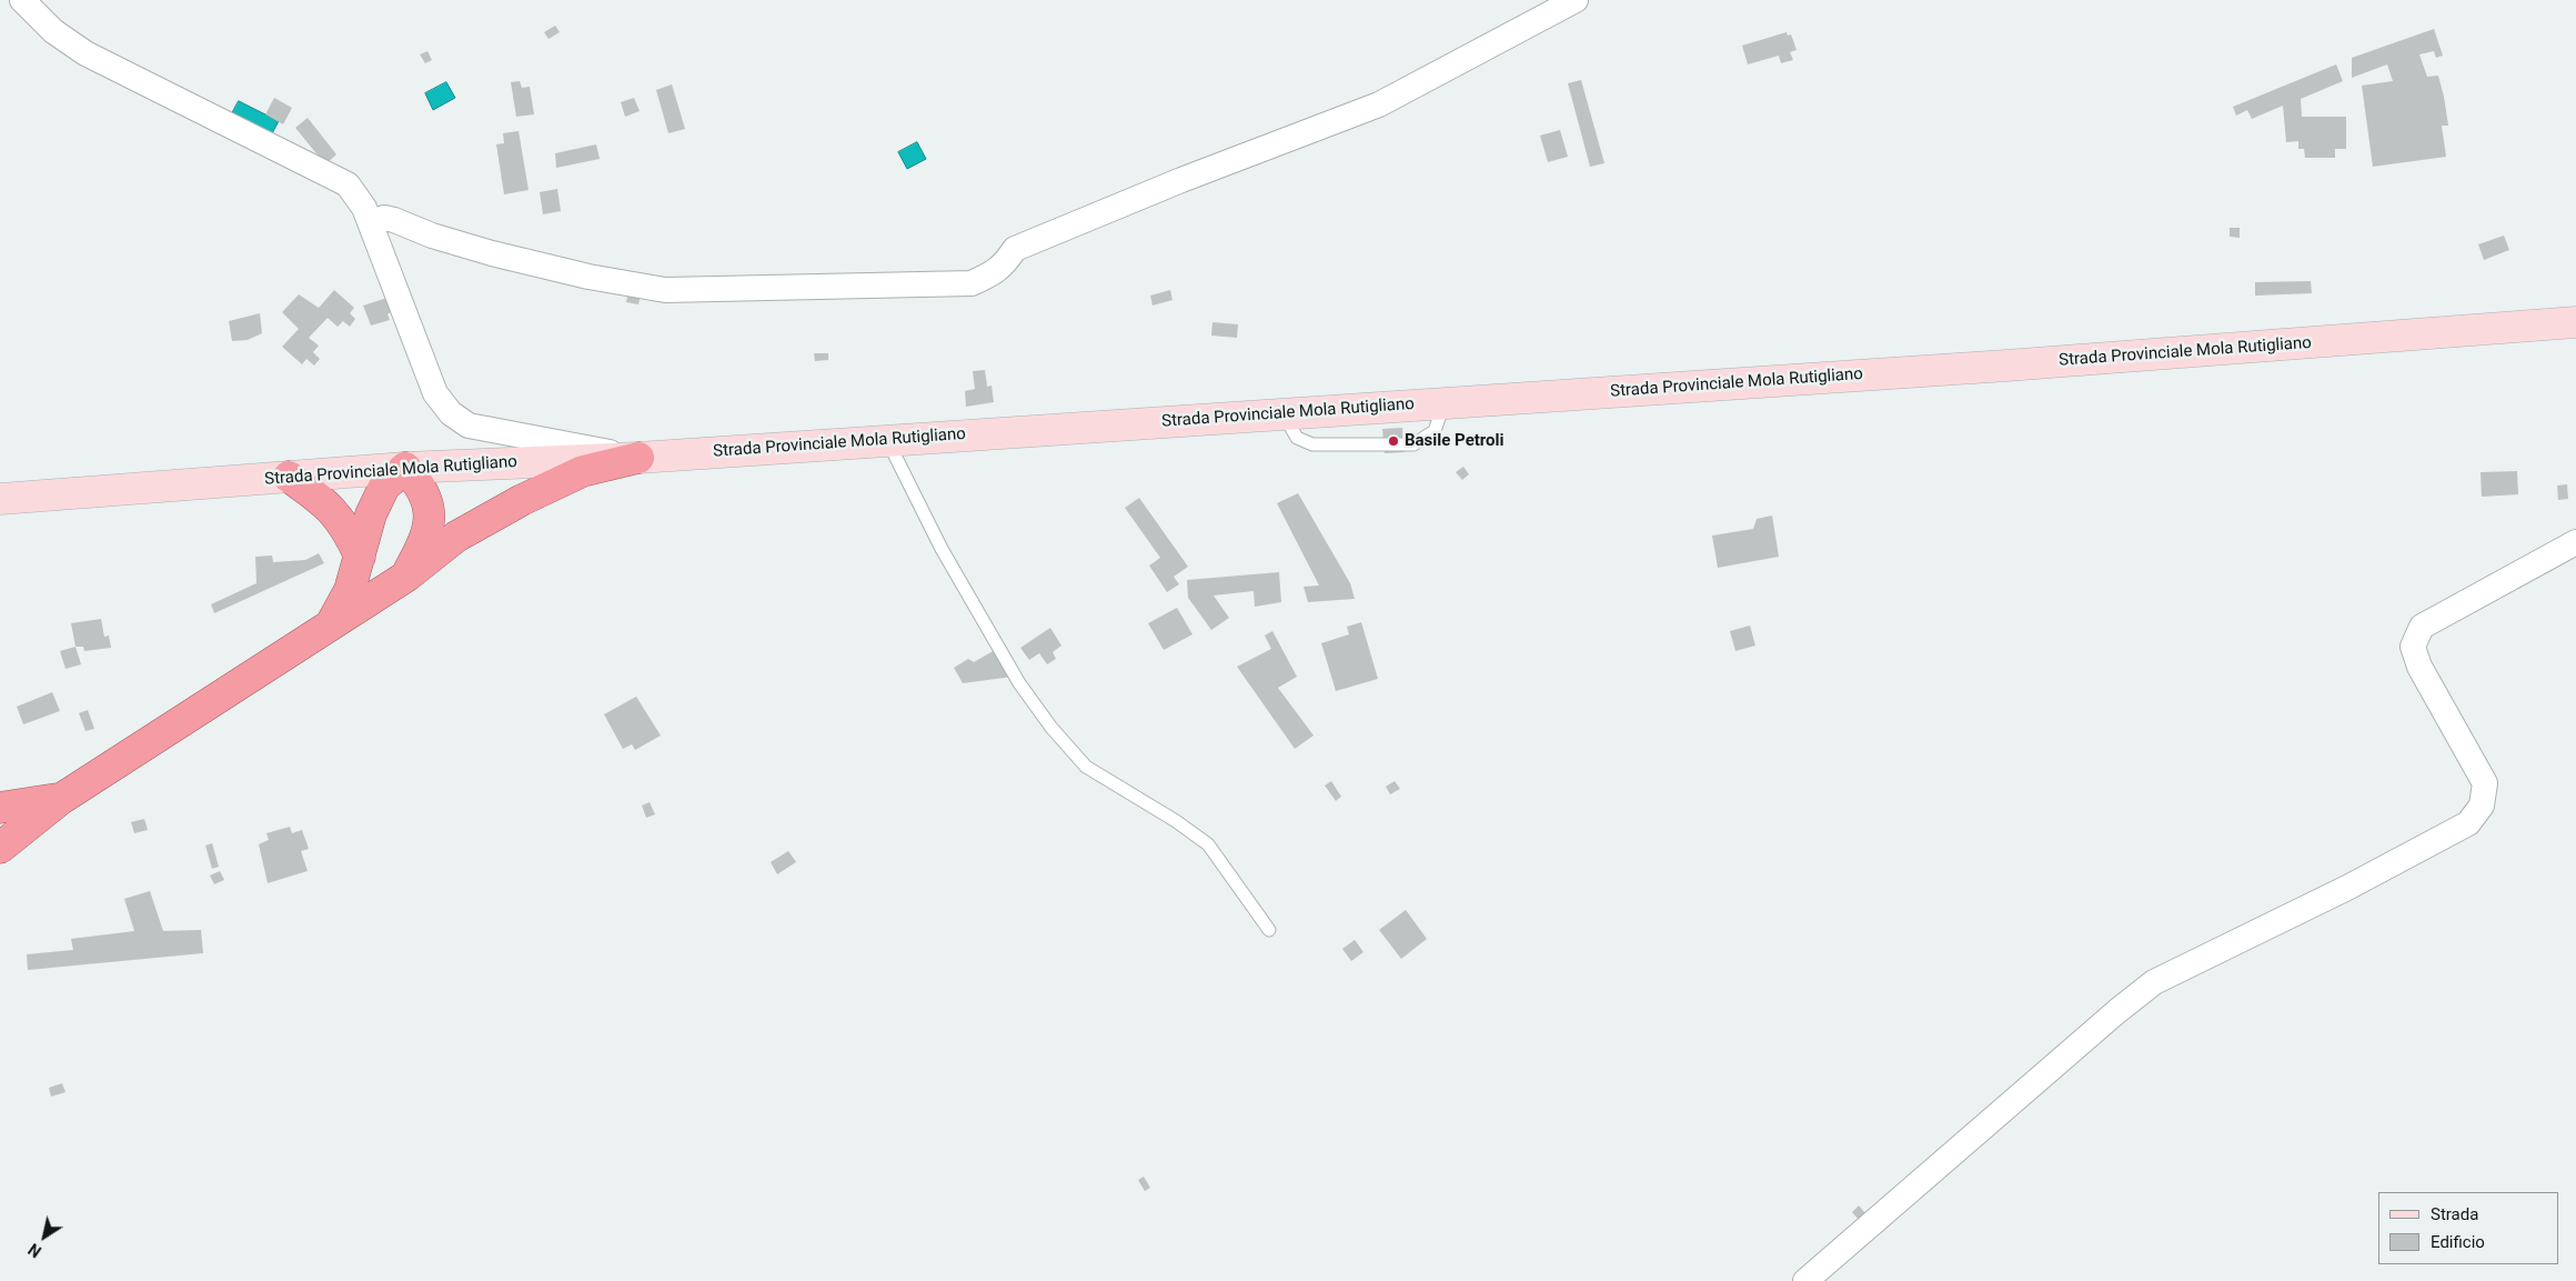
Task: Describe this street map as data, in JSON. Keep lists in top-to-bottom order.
{
  "streets": {
    "main road": ["Strada Provinciale Mola Rutigliano"]
  },
  "places": ["Basile Petroli"],
  "legend": ["Strada", "Edificio"],
  "north": "bottom left"
}
